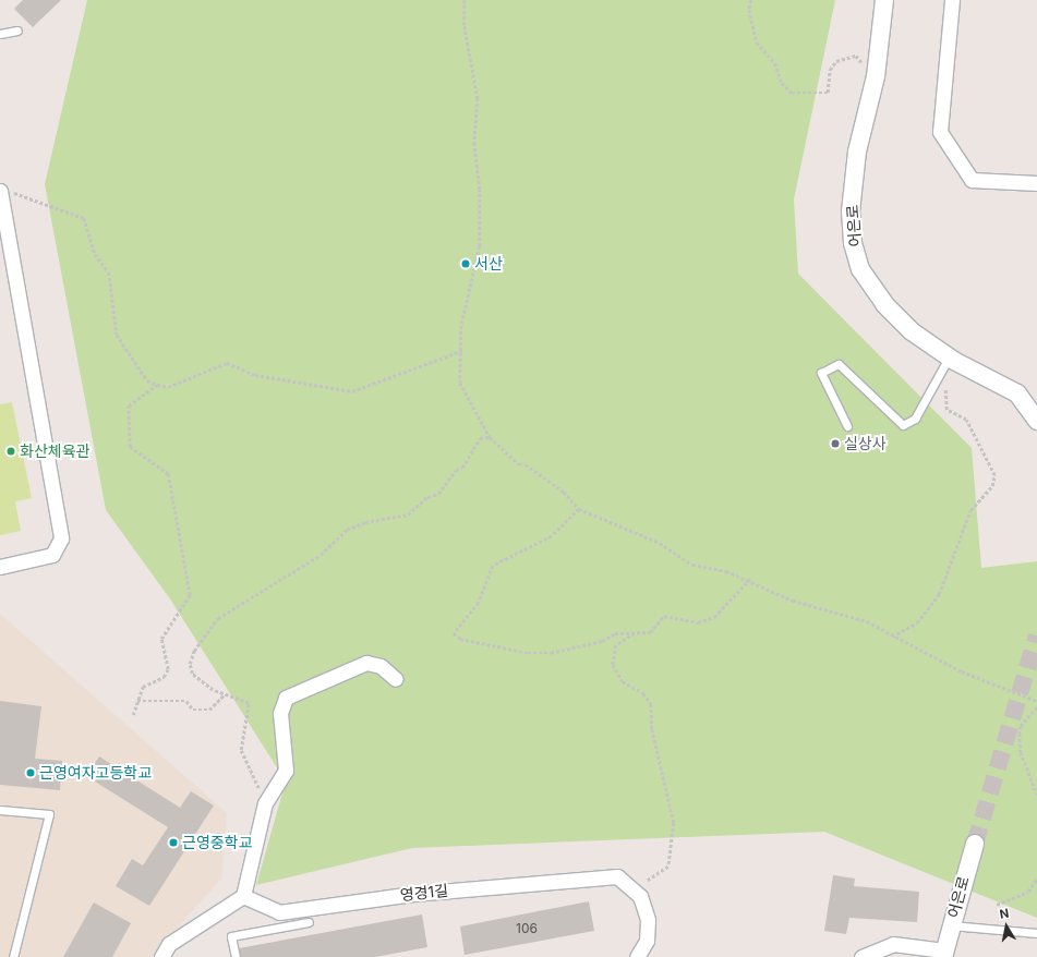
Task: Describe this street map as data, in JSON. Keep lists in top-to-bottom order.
{
  "streets": {
    "street": ["어은로", "영경1길"]
  },
  "places": [
    "서산",
    "실상사",
    "화산체육관",
    "근영여자고등학교",
    "근영중학교"
  ],
  "house_numbers": ["106"],
  "north": "top"
}
